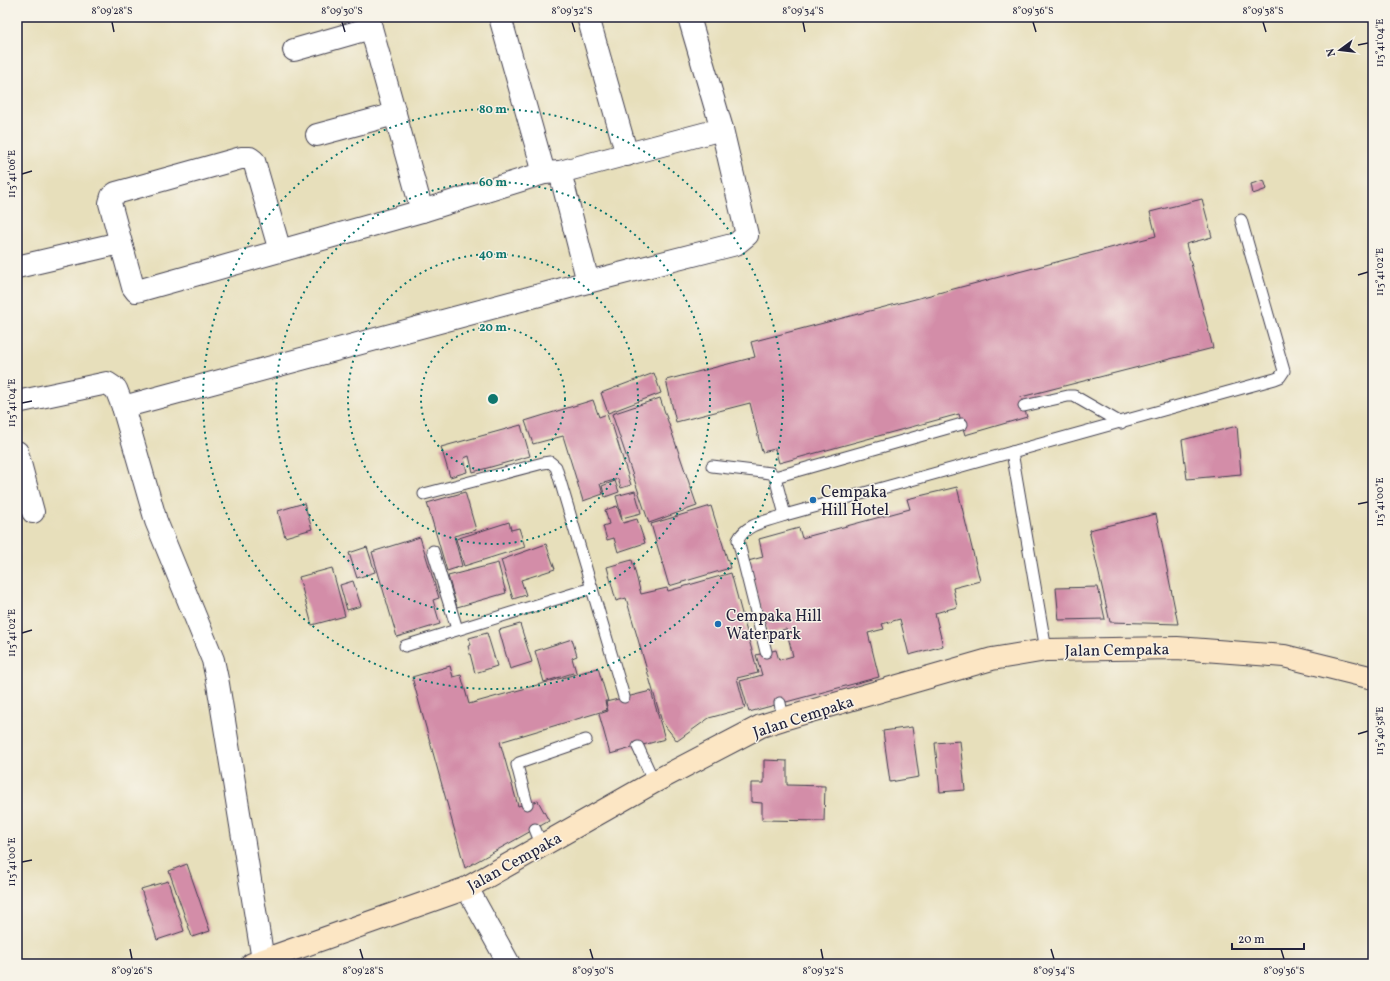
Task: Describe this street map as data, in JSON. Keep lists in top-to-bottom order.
{
  "streets": {
    "main road": ["Jalan Cempaka"]
  },
  "places": ["Cempaka Hill Hotel", "Cempaka Hill Waterpark"],
  "scale_bar": "20 m",
  "north": "left",
  "coordinates": [
    "8°09'28\"S",
    "8°09'30\"S",
    "8°09'32\"S",
    "8°09'34\"S",
    "8°09'36\"S",
    "8°09'38\"S",
    "113°41'04\"E",
    "113°41'06\"E",
    "113°41'02\"E",
    "113°41'00\"E",
    "113°40'58\"E",
    "8°09'26\"S"
  ],
  "rings": [
    "80 m",
    "60 m",
    "40 m",
    "20 m"
  ]
}
